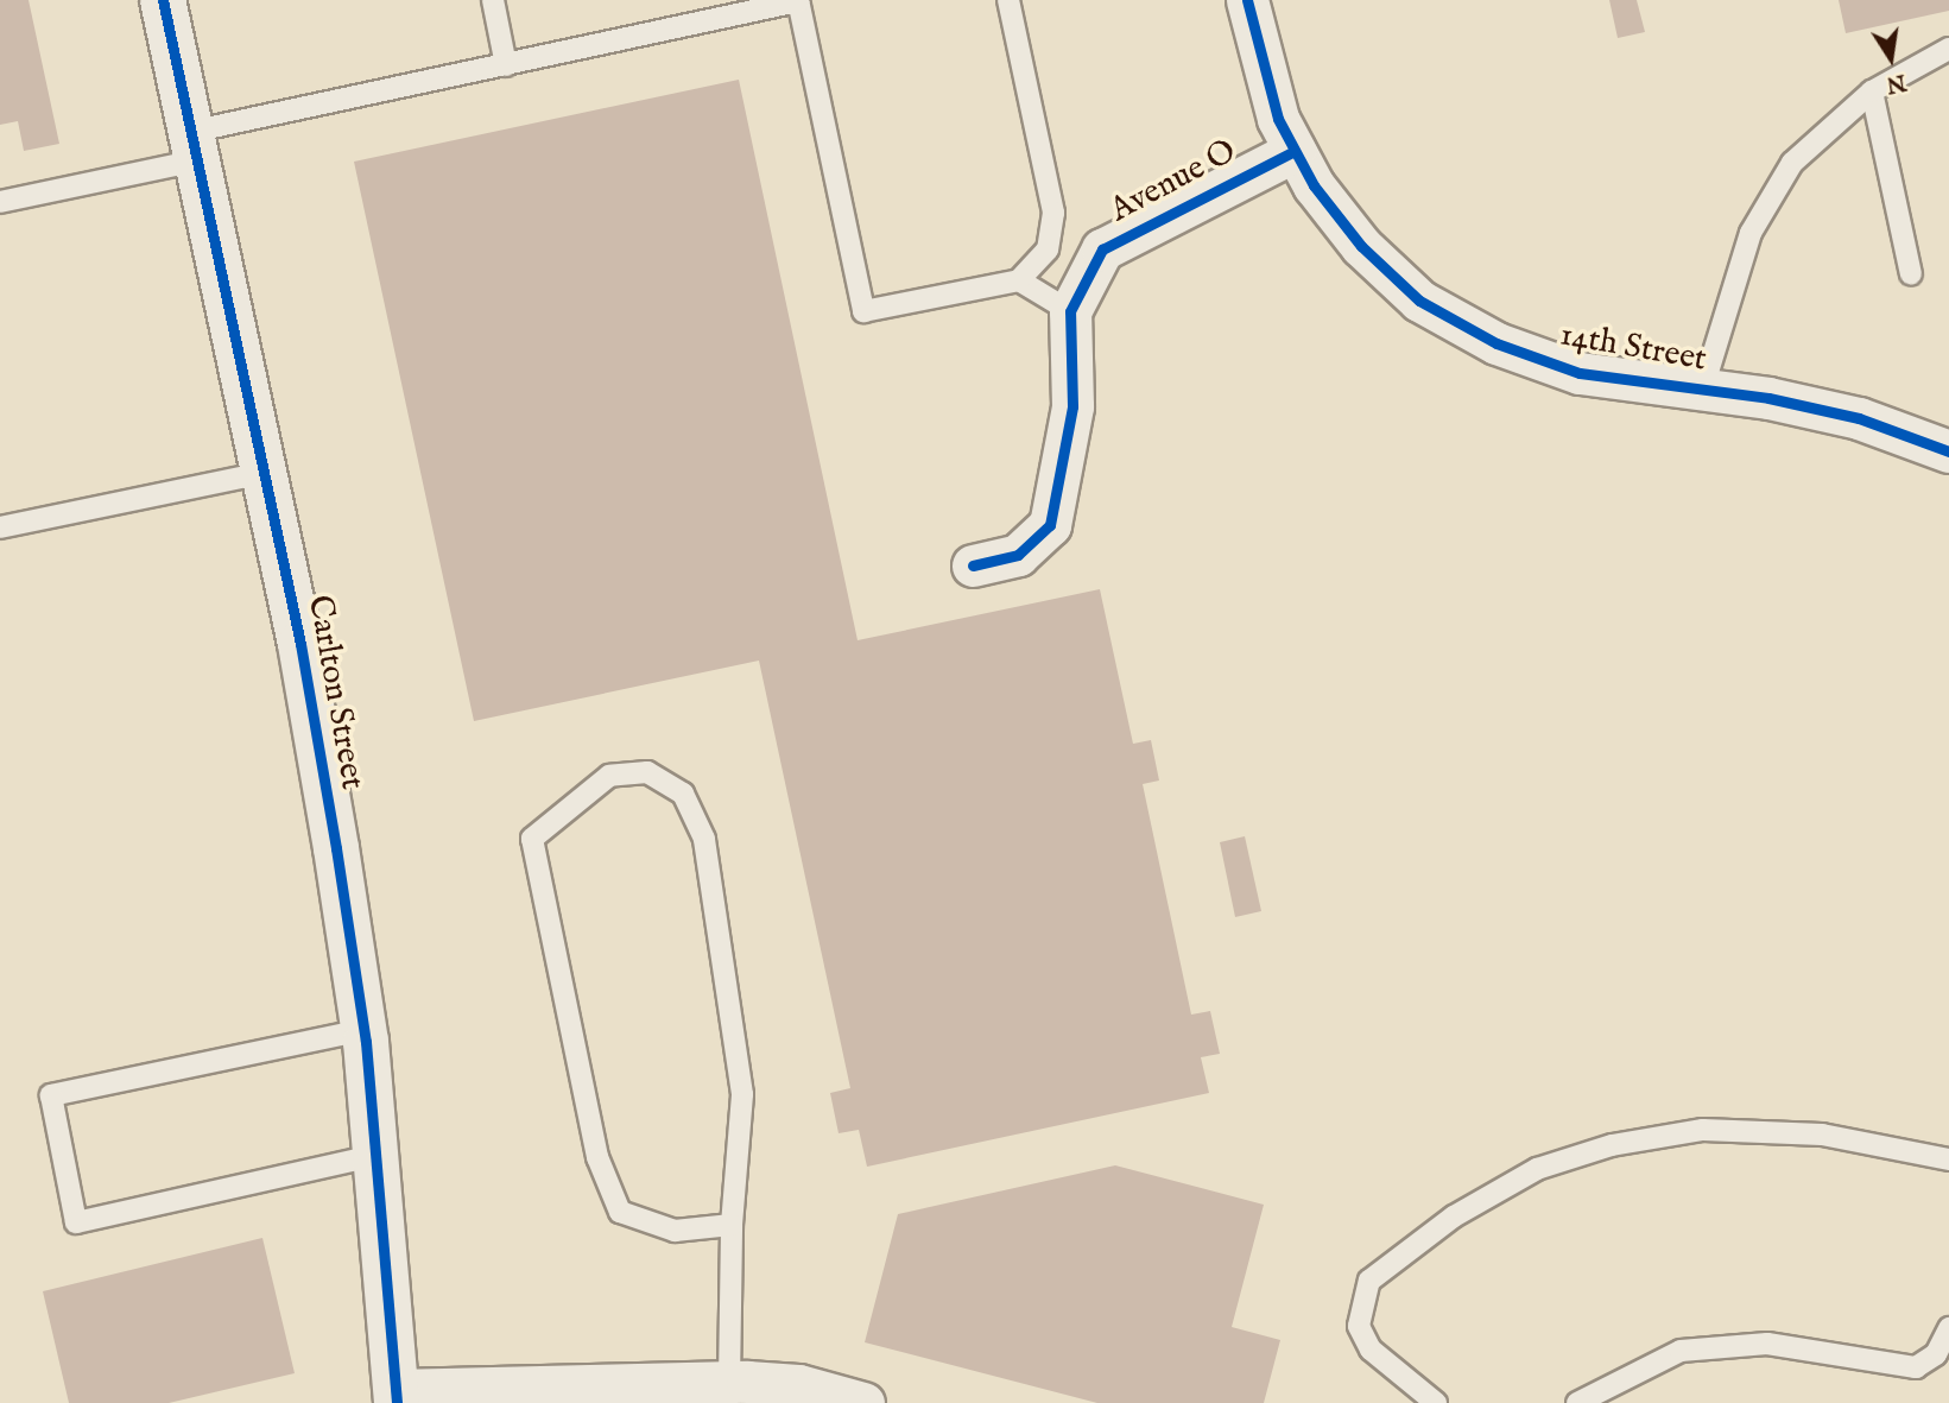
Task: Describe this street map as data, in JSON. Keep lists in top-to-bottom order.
{
  "streets": {
    "street": ["Avenue O", "14th Street", "Carlton Street"]
  },
  "crossings": [
    ["Avenue O", "14th Street"]
  ],
  "north": "bottom"
}
